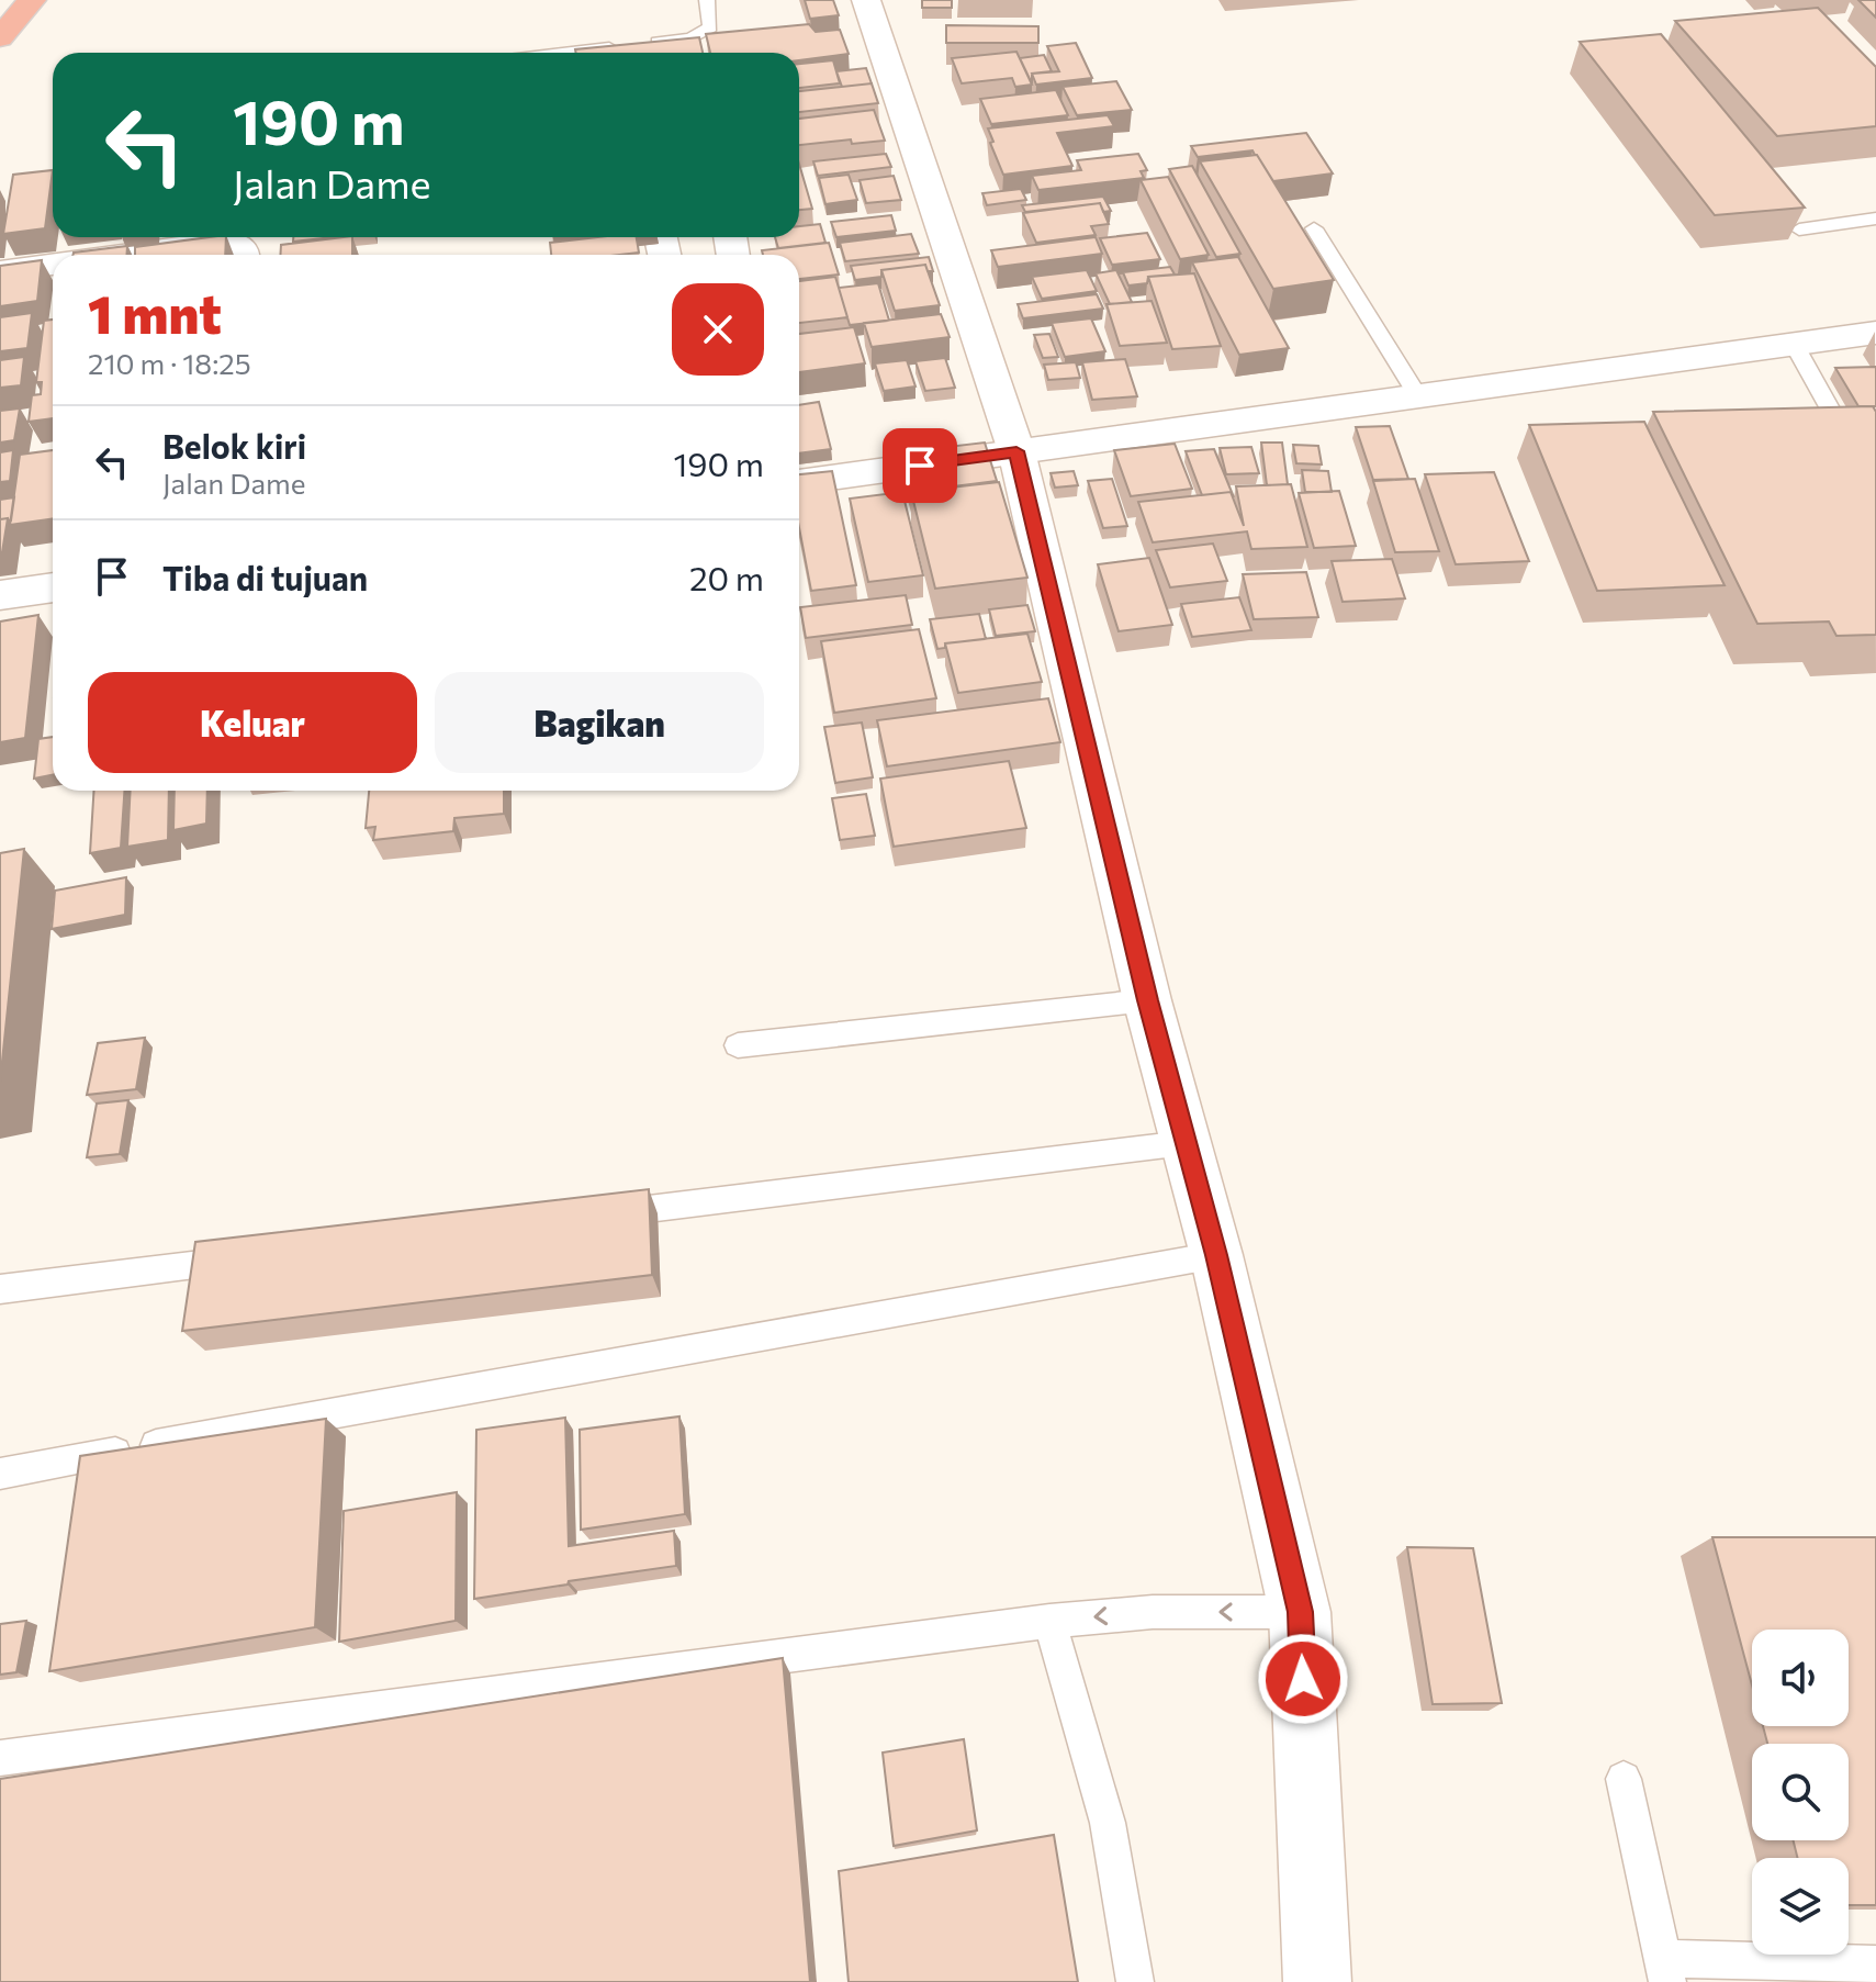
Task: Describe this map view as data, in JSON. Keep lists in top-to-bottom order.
{
  "page": {
    "turn": ["190 m", "Jalan Dame"],
    "heading": ["1 mnt", "210 m · 18:25"],
    "list": [
      {
        "name": "Belok kiri",
        "note": "Jalan Dame",
        "value": "190 m"
      },
      {
        "name": "Tiba di tujuan",
        "value": "20 m"
      }
    ],
    "buttons": ["Keluar", "Bagikan"]
  }
}
